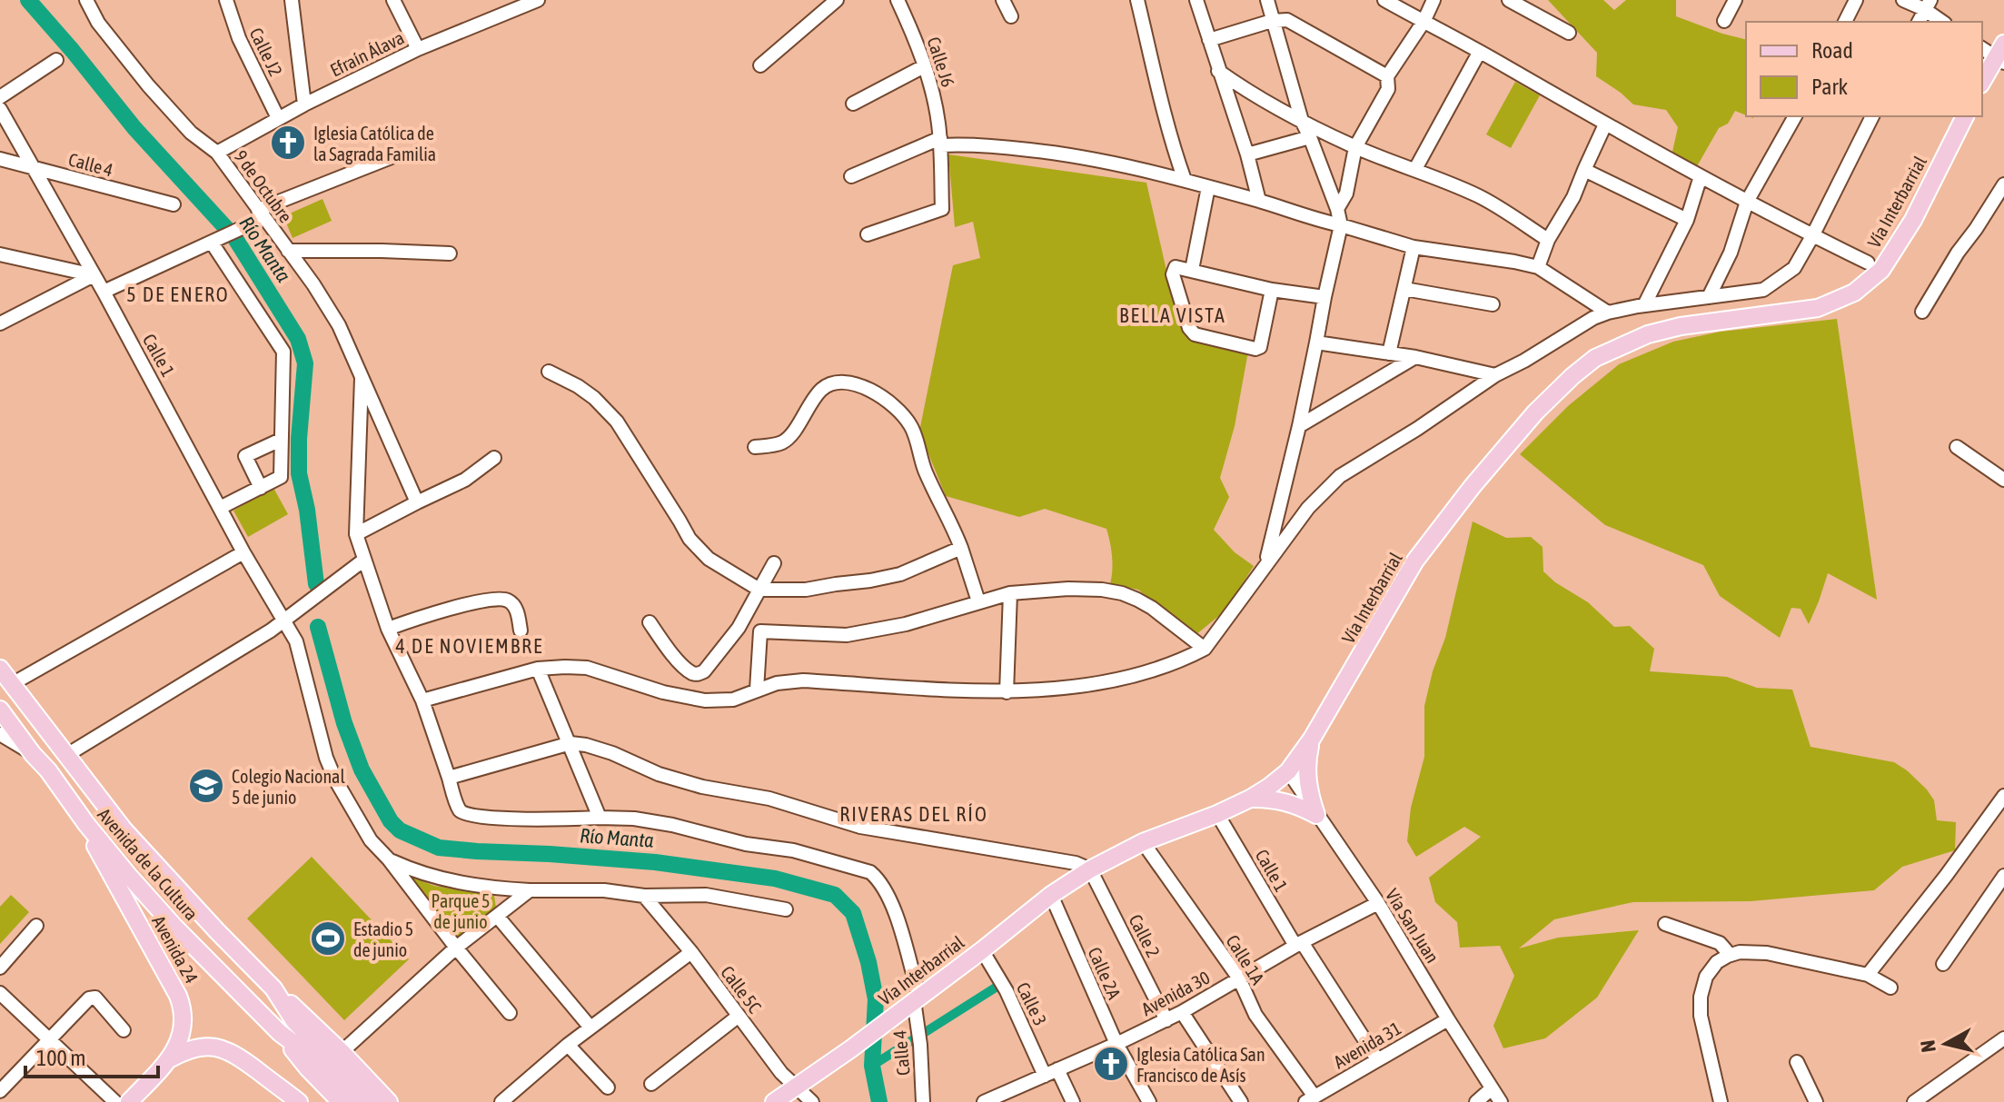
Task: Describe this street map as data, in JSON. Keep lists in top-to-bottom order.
{
  "streets": {
    "main road": ["Vía Interbarrial", "Avenida de la Cultura", "Avenida 24"],
    "street": [
      "Calle J2",
      "Efraín Álava",
      "Calle J6",
      "Calle 4",
      "9 de Octubre",
      "Calle 1",
      "Vía San Juan",
      "Calle 2",
      "Calle 1A",
      "Calle 2A",
      "Calle 5C",
      "Avenida 30",
      "Calle 3",
      "Avenida 31"
    ]
  },
  "crossings": [
    ["Calle J2", "Efraín Álava"],
    ["Efraín Álava", "9 de Octubre"],
    ["Calle 4", "9 de Octubre"],
    ["Calle 4", "Vía Interbarrial"],
    ["Calle 4", "Calle 1"],
    ["Vía Interbarrial", "Calle 1"],
    ["Vía Interbarrial", "Vía San Juan"],
    ["Vía Interbarrial", "Calle 2"],
    ["Vía Interbarrial", "Calle 1A"],
    ["Vía Interbarrial", "Calle 2A"],
    ["Vía Interbarrial", "Calle 5C"],
    ["Vía Interbarrial", "Calle 3"],
    ["Calle 1", "Avenida 30"],
    ["Calle 1", "Avenida 31"],
    ["Avenida de la Cultura", "Avenida 24"],
    ["Vía San Juan", "Avenida 30"],
    ["Vía San Juan", "Avenida 31"],
    ["Calle 2", "Avenida 30"],
    ["Calle 1A", "Avenida 30"],
    ["Calle 1A", "Avenida 31"],
    ["Calle 2A", "Avenida 30"],
    ["Avenida 30", "Calle 3"]
  ],
  "districts": [
    "5 DE ENERO",
    "BELLA VISTA",
    "4 DE NOVIEMBRE",
    "RIVERAS DEL RÍO"
  ],
  "water": ["Río Manta"],
  "parks": ["Parque 5 de junio"],
  "places": {
    "church": ["Iglesia Católica de la Sagrada Familia", "Iglesia Católica San Francisco de Asís"],
    "school or university": ["Colegio Nacional 5 de junio"],
    "sports": ["Estadio 5 de junio"]
  },
  "legend": ["Road", "Park"],
  "scale_bar": "100 m",
  "north": "left"
}
